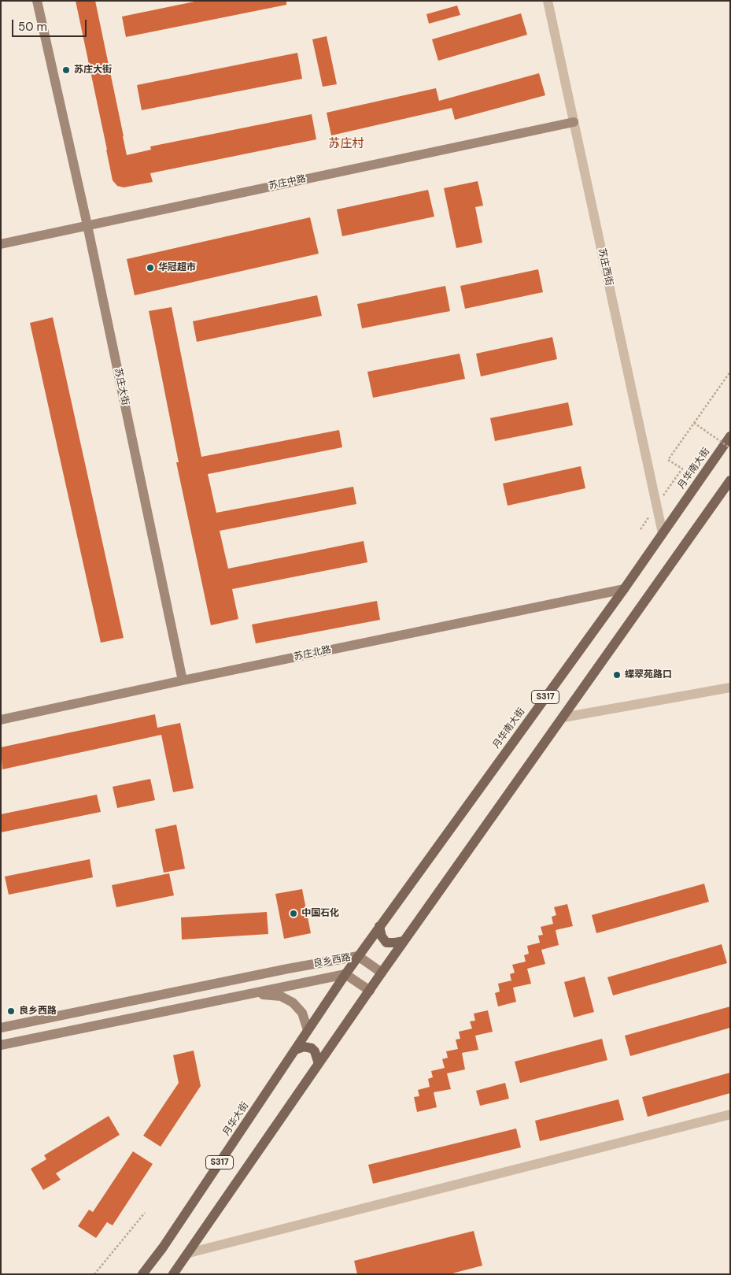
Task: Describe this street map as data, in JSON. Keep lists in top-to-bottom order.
{
  "streets": {
    "main road": [
      "苏庄中路",
      "苏庄大街",
      "月华南大街",
      "苏庄北路",
      "S317",
      "良乡西路",
      "月华大街"
    ],
    "street": ["苏庄西街"]
  },
  "crossings": [
    ["苏庄中路", "苏庄西街"],
    ["苏庄中路", "苏庄大街"],
    ["苏庄西街", "月华南大街"],
    ["苏庄大街", "苏庄北路"],
    ["月华南大街", "苏庄北路"],
    ["月华南大街", "良乡西路"],
    ["月华南大街", "月华大街"],
    ["S317", "良乡西路"],
    ["良乡西路", "月华大街"]
  ],
  "districts": ["苏庄村"],
  "places": [
    "苏庄大街",
    "华冠超市",
    "蝶翠苑路口",
    "中国石化",
    "良乡西路"
  ],
  "scale_bar": "50 m"
}
